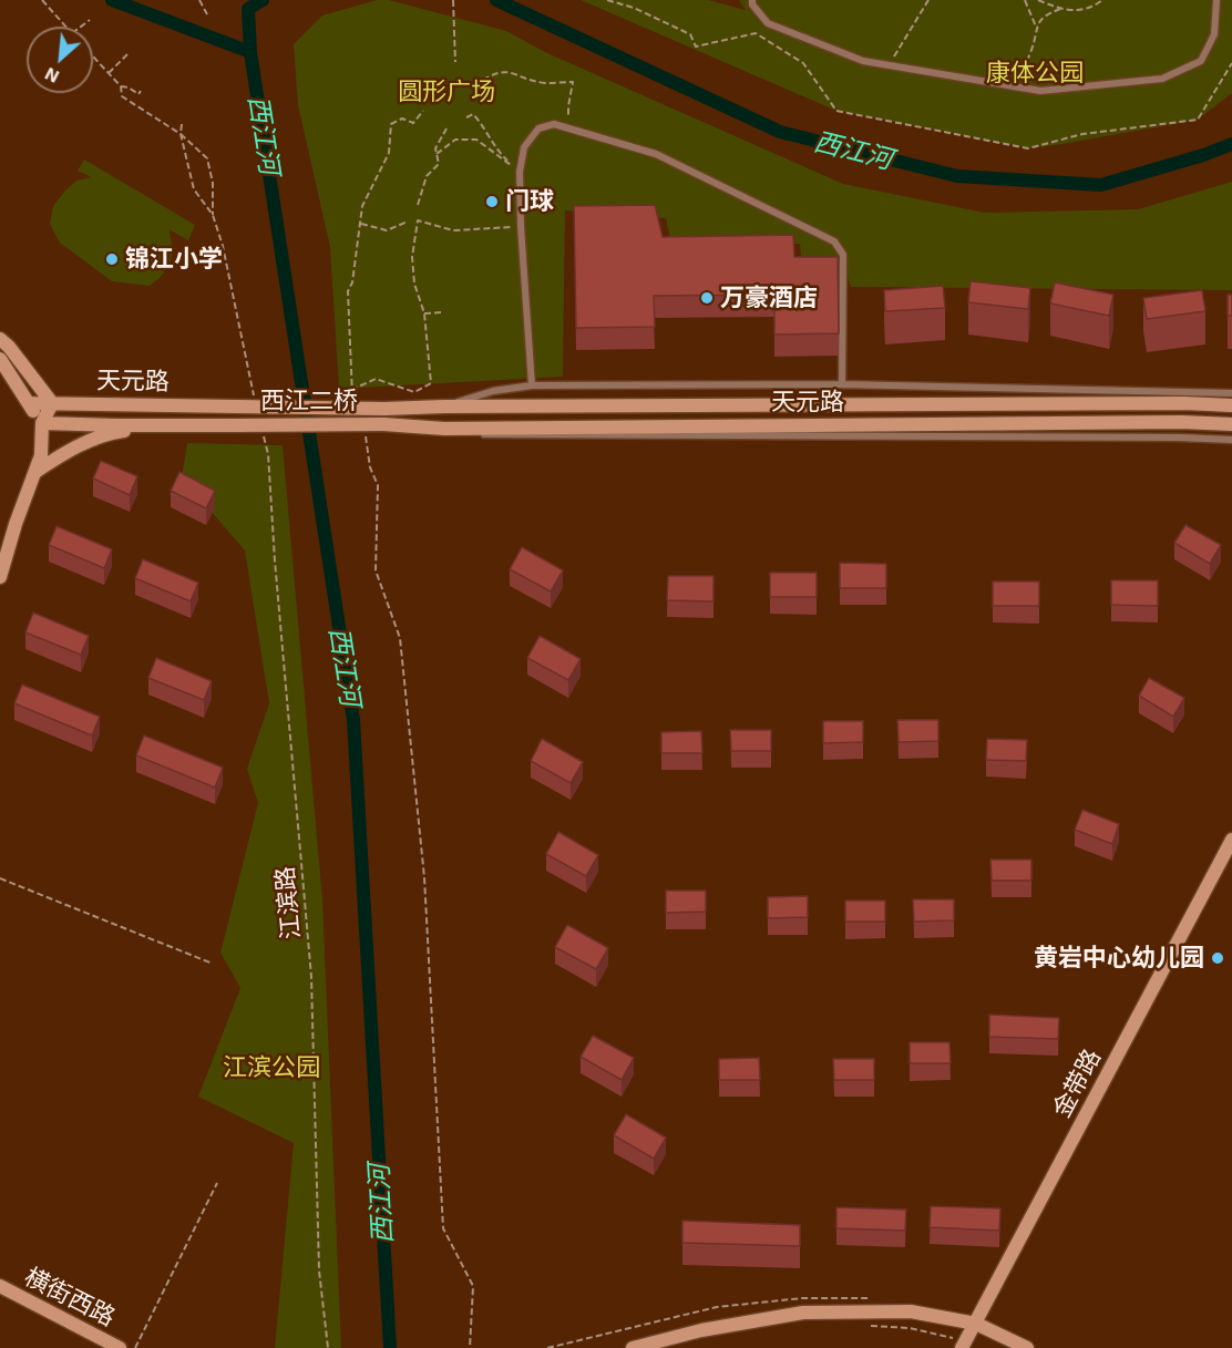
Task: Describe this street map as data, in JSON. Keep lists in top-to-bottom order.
{
  "streets": {
    "main road": [
      "天元路",
      "西江二桥",
      "金带路",
      "横街西路"
    ],
    "path": ["江滨路"]
  },
  "crossings": [
    ["天元路", "西江二桥"]
  ],
  "water": ["西江河"],
  "parks": ["康体公园", "圆形广场", "江滨公园"],
  "places": [
    "门球",
    "锦江小学",
    "万豪酒店",
    "黄岩中心幼儿园"
  ],
  "north": "bottom left"
}
